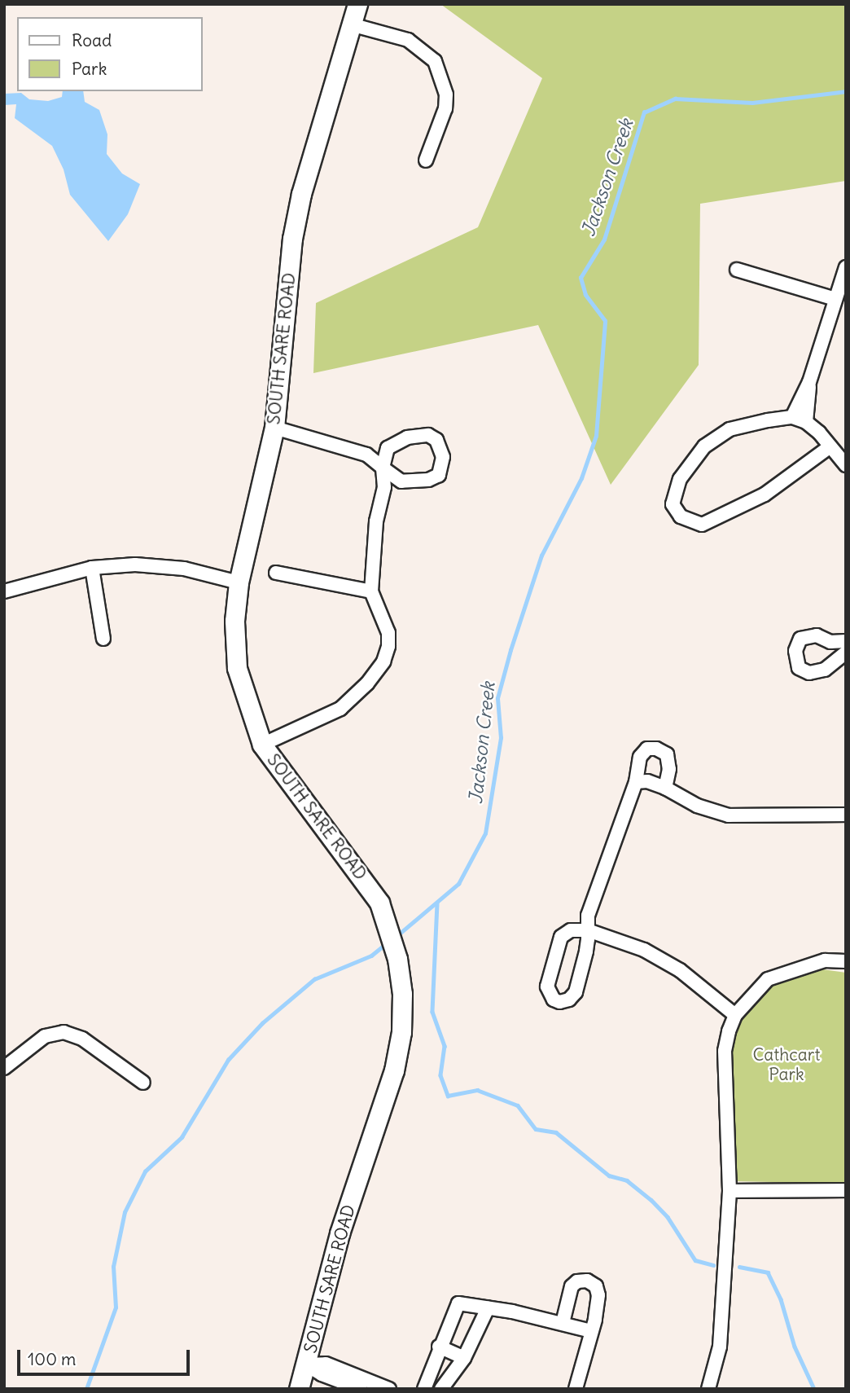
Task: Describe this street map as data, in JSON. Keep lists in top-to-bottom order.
{
  "streets": {
    "main road": ["SOUTH SARE ROAD"]
  },
  "water": ["Jackson Creek"],
  "parks": ["Cathcart Park"],
  "legend": ["Road", "Park"],
  "scale_bar": "100 m"
}
